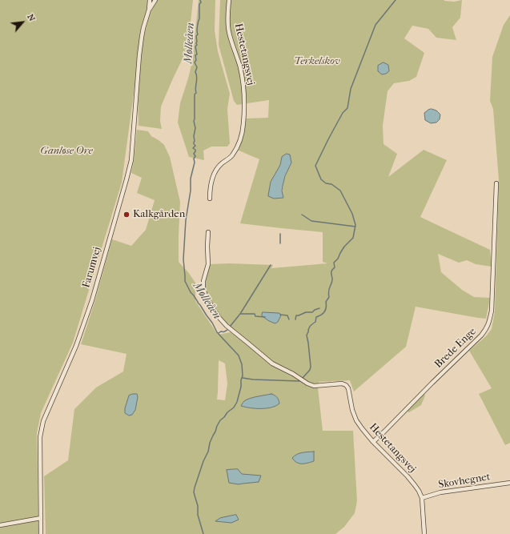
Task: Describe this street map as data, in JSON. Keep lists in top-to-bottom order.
{
  "streets": {
    "street": [
      "Hestetangsvej",
      "Farumvej",
      "Brede Enge",
      "Skovhegnet"
    ]
  },
  "crossings": [
    ["Hestetangsvej", "Brede Enge"],
    ["Hestetangsvej", "Skovhegnet"]
  ],
  "water": ["Mølleåen"],
  "parks": ["Terkelskov", "Ganløse Ore"],
  "places": ["Kalkgården"],
  "north": "top right"
}
